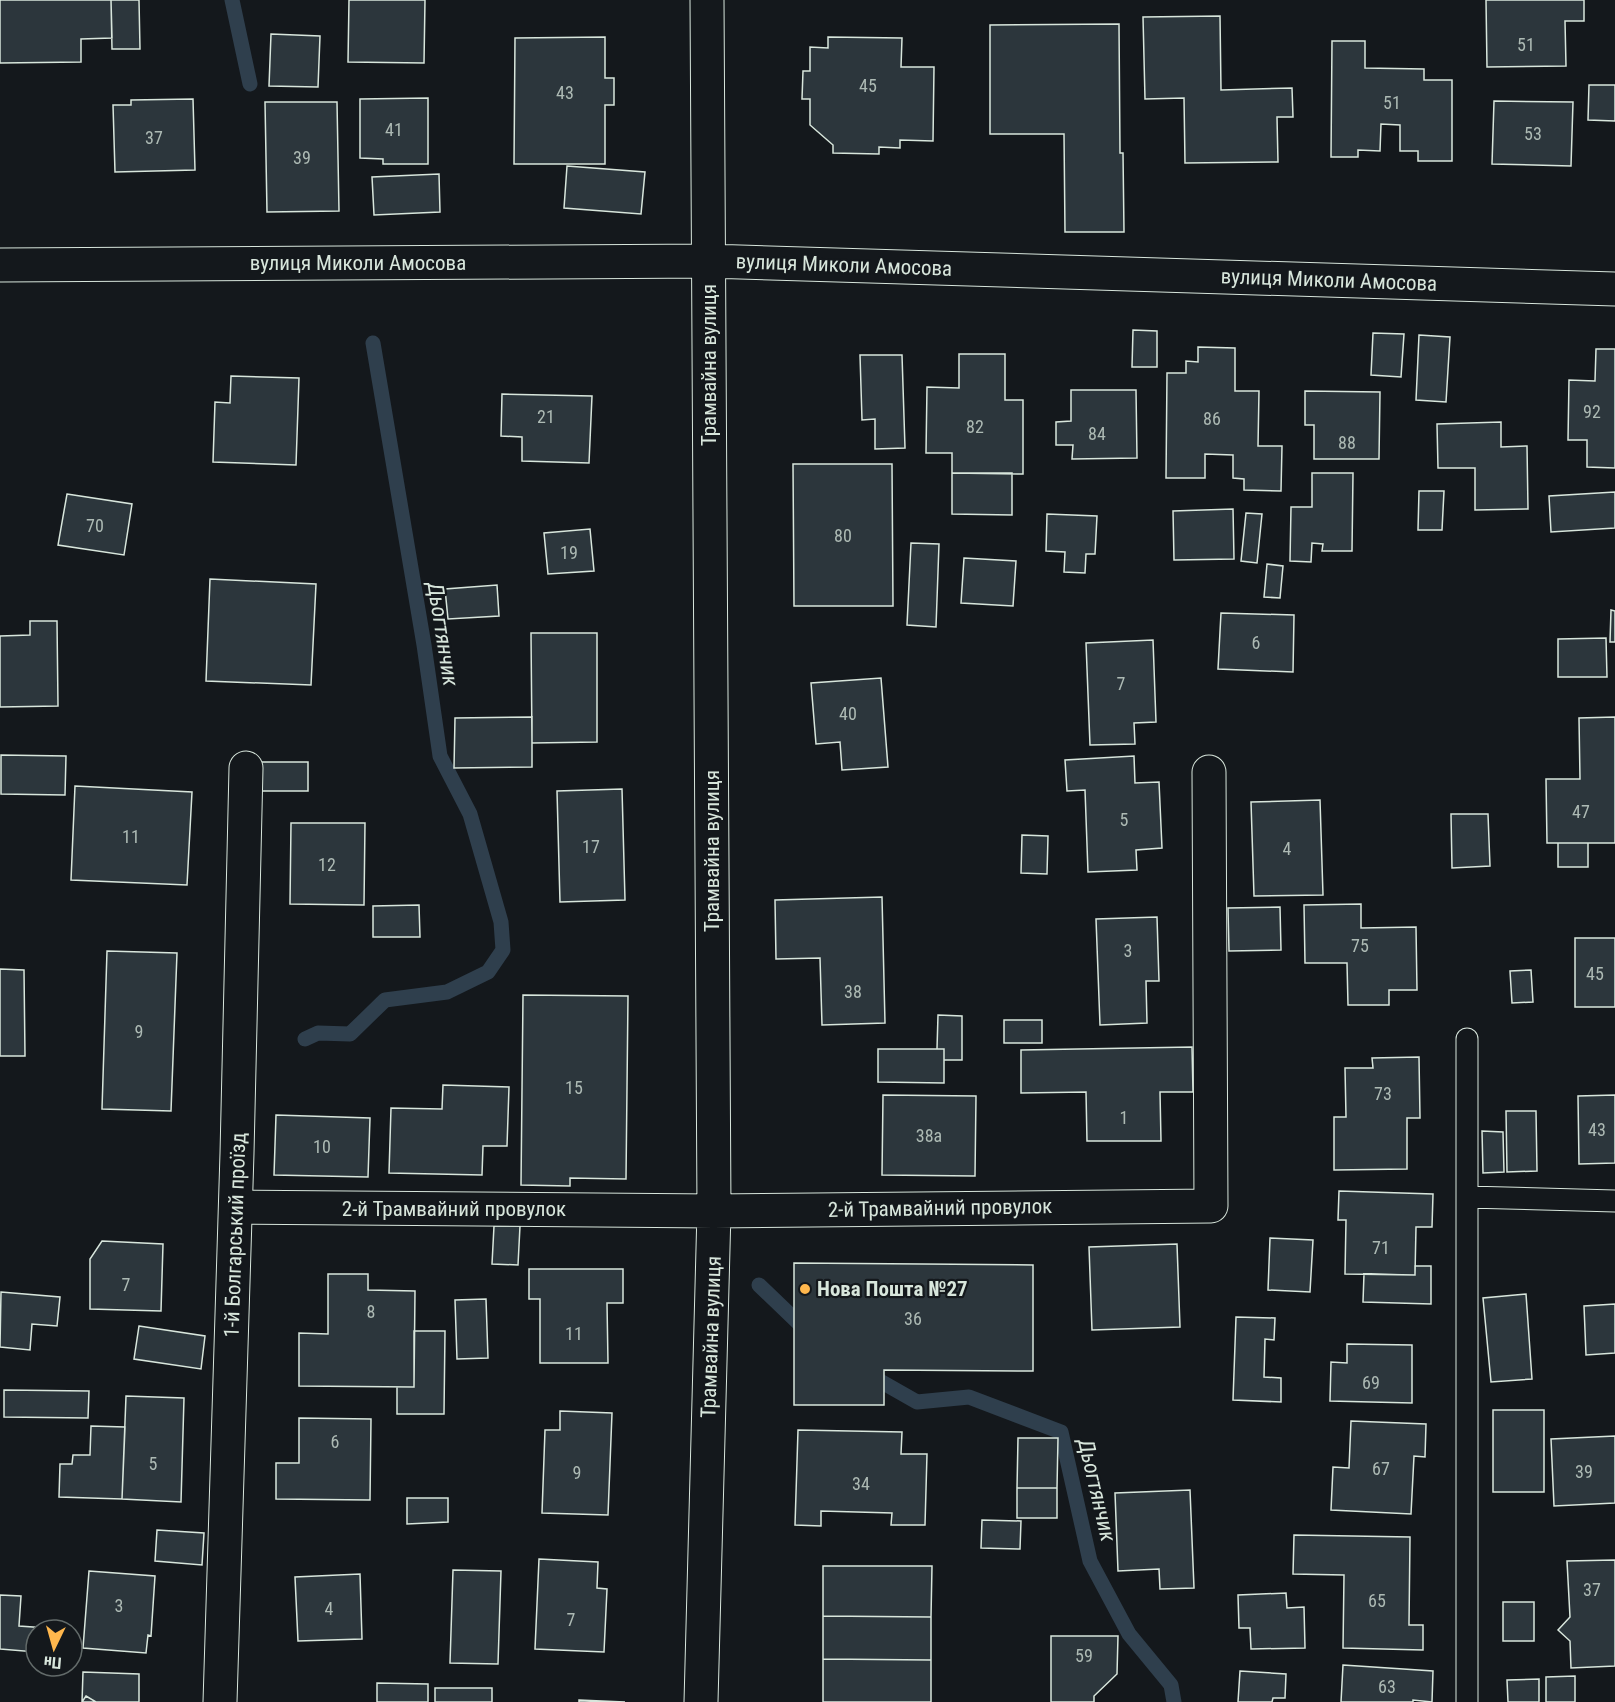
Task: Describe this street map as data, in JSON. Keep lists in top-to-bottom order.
{
  "streets": {
    "street": [
      "вулиця Миколи Амосова",
      "Трамвайна вулиця",
      "2-й Трамвайний провулок",
      "1-й Болгарський проїзд"
    ]
  },
  "crossings": [
    ["вулиця Миколи Амосова", "Трамвайна вулиця"],
    ["Трамвайна вулиця", "2-й Трамвайний провулок"],
    ["2-й Трамвайний провулок", "1-й Болгарський проїзд"]
  ],
  "water": ["Дьогтянчик"],
  "places": ["Нова Пошта №27"],
  "house_numbers": [
    "51",
    "45",
    "43",
    "51",
    "41",
    "53",
    "37",
    "39",
    "92",
    "21",
    "86",
    "82",
    "84",
    "88",
    "70",
    "80",
    "19",
    "6",
    "7",
    "40",
    "47",
    "5",
    "11",
    "17",
    "4",
    "12",
    "75",
    "3",
    "45",
    "38",
    "9",
    "15",
    "73",
    "1",
    "43",
    "38а",
    "10",
    "71",
    "7",
    "8",
    "36",
    "11",
    "69",
    "6",
    "5",
    "67",
    "39",
    "9",
    "34",
    "37",
    "65",
    "3",
    "4",
    "7",
    "59",
    "63"
  ],
  "north": "bottom"
}
